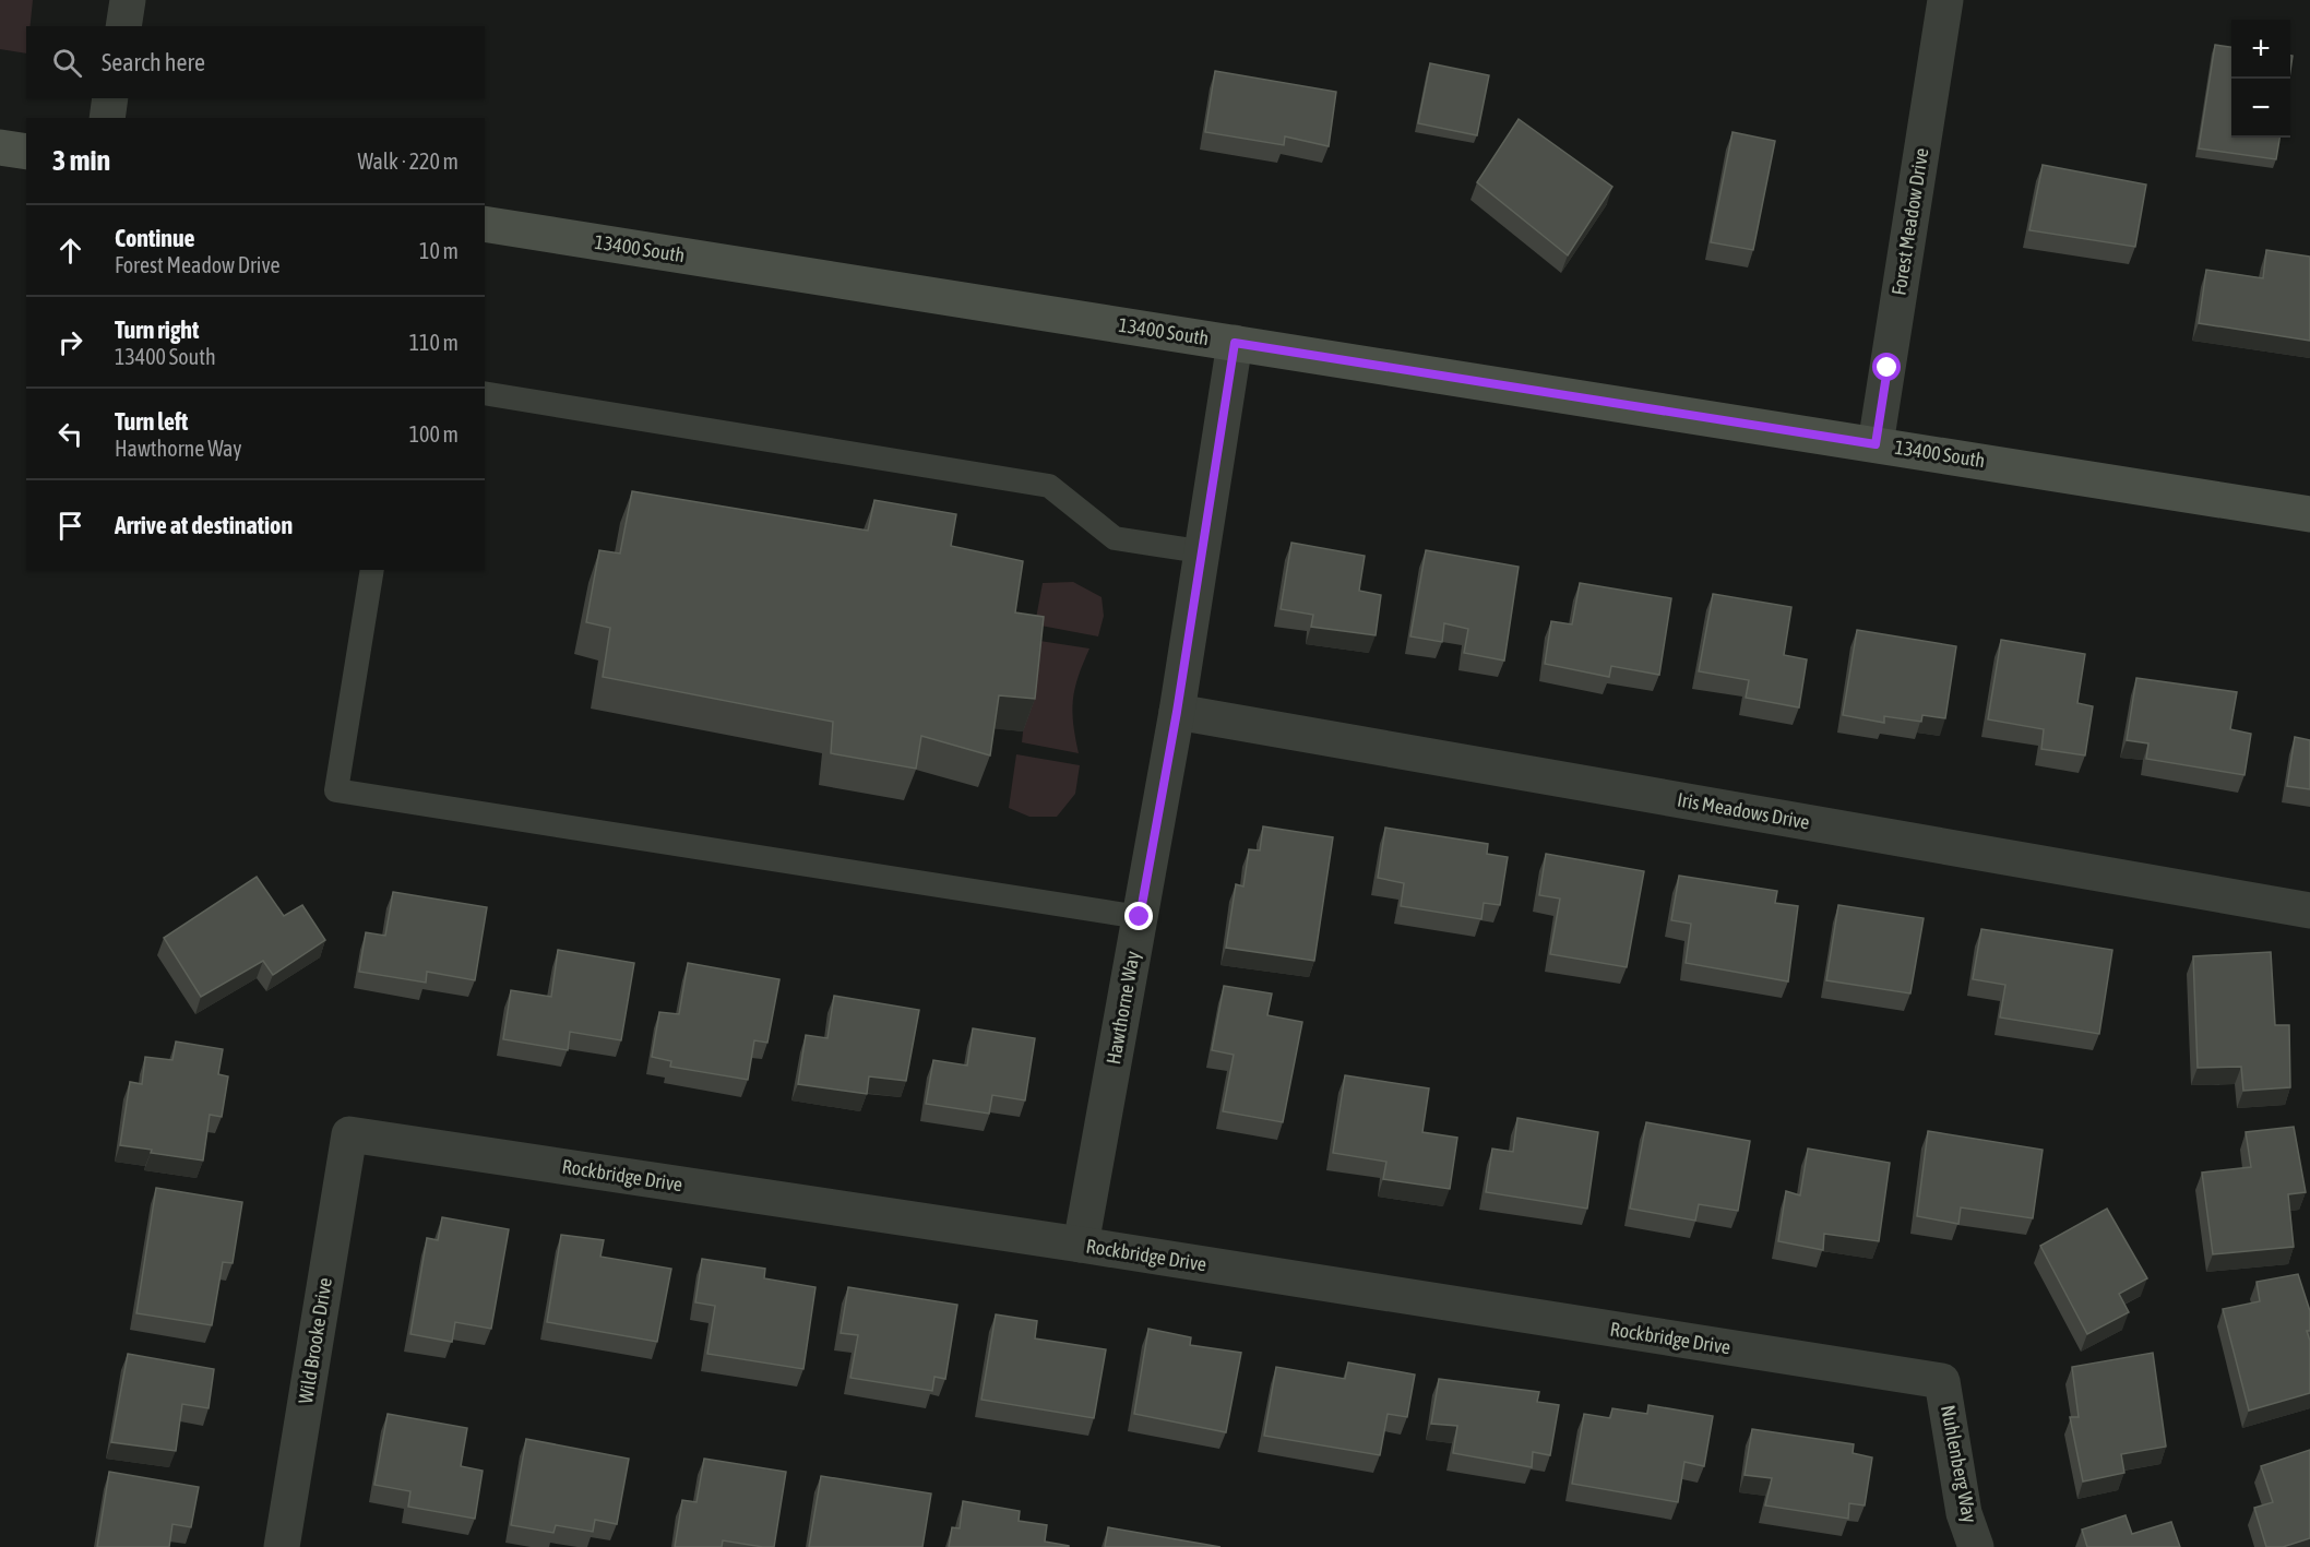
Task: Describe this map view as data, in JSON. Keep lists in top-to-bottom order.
{
  "streets": {
    "main road": ["13400 South"],
    "street": [
      "Forest Meadow Drive",
      "Iris Meadows Drive",
      "Hawthorne Way",
      "Rockbridge Drive",
      "Wild Brooke Drive",
      "Nuhlenberg Way"
    ]
  },
  "crossings": [
    ["Forest Meadow Drive", "13400 South"],
    ["13400 South", "Hawthorne Way"],
    ["Iris Meadows Drive", "Hawthorne Way"],
    ["Hawthorne Way", "Rockbridge Drive"],
    ["Rockbridge Drive", "Wild Brooke Drive"],
    ["Rockbridge Drive", "Nuhlenberg Way"]
  ],
  "page": {
    "map_buttons": ["+", "−"],
    "search": "Search here",
    "heading": ["3 min", "Walk · 220 m"],
    "list": [
      ["Continue", "Forest Meadow Drive", "10 m"],
      ["Turn right", "13400 South", "110 m"],
      ["Turn left", "Hawthorne Way", "100 m"],
      "Arrive at destination"
    ]
  }
}
